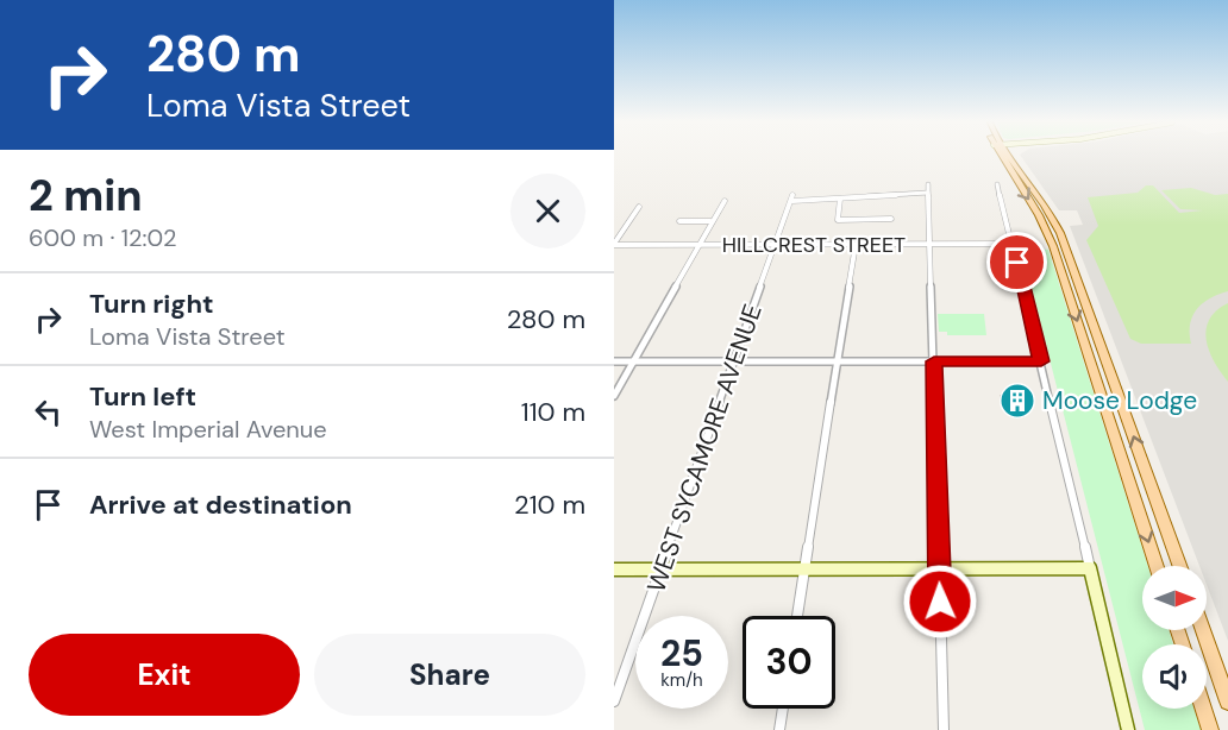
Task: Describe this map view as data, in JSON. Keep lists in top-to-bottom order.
{
  "streets": {
    "street": ["HILLCREST STREET", "WEST SYCAMORE AVENUE"]
  },
  "crossings": [
    ["HILLCREST STREET", "WEST SYCAMORE AVENUE"]
  ],
  "places": {
    "building": ["Moose Lodge"]
  },
  "north": "right",
  "page": {
    "turn": ["280 m", "Loma Vista Street"],
    "heading": ["2 min", "600 m · 12:02"],
    "list": [
      {
        "name": "Turn right",
        "note": "Loma Vista Street",
        "value": "280 m"
      },
      {
        "name": "Turn left",
        "note": "West Imperial Avenue",
        "value": "110 m"
      },
      {
        "name": "Arrive at destination",
        "value": "210 m"
      }
    ],
    "speed": "25 km/h",
    "limit": "30",
    "buttons": ["Exit", "Share"]
  }
}
